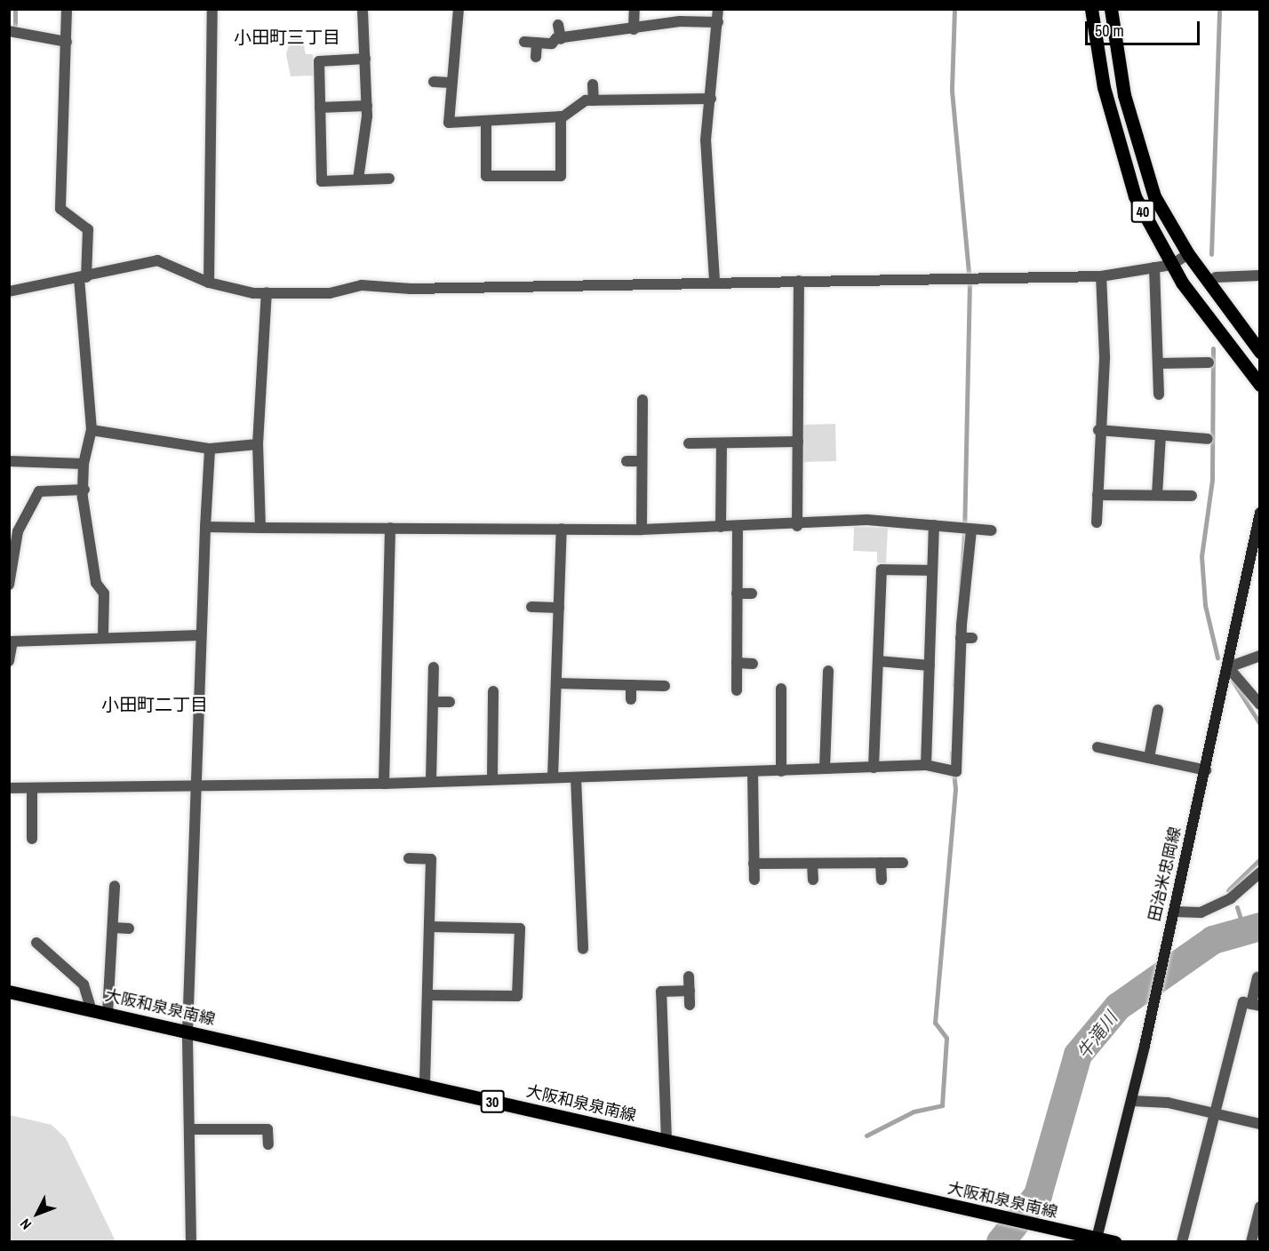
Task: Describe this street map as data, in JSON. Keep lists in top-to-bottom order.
{
  "streets": {
    "main road": [
      "40",
      "田治米忠岡線",
      "大阪和泉泉南線",
      "30"
    ]
  },
  "crossings": [
    ["田治米忠岡線", "大阪和泉泉南線"]
  ],
  "districts": ["小田町三丁目", "小田町二丁目"],
  "water": ["牛滝川"],
  "scale_bar": "50 m",
  "north": "bottom left"
}
